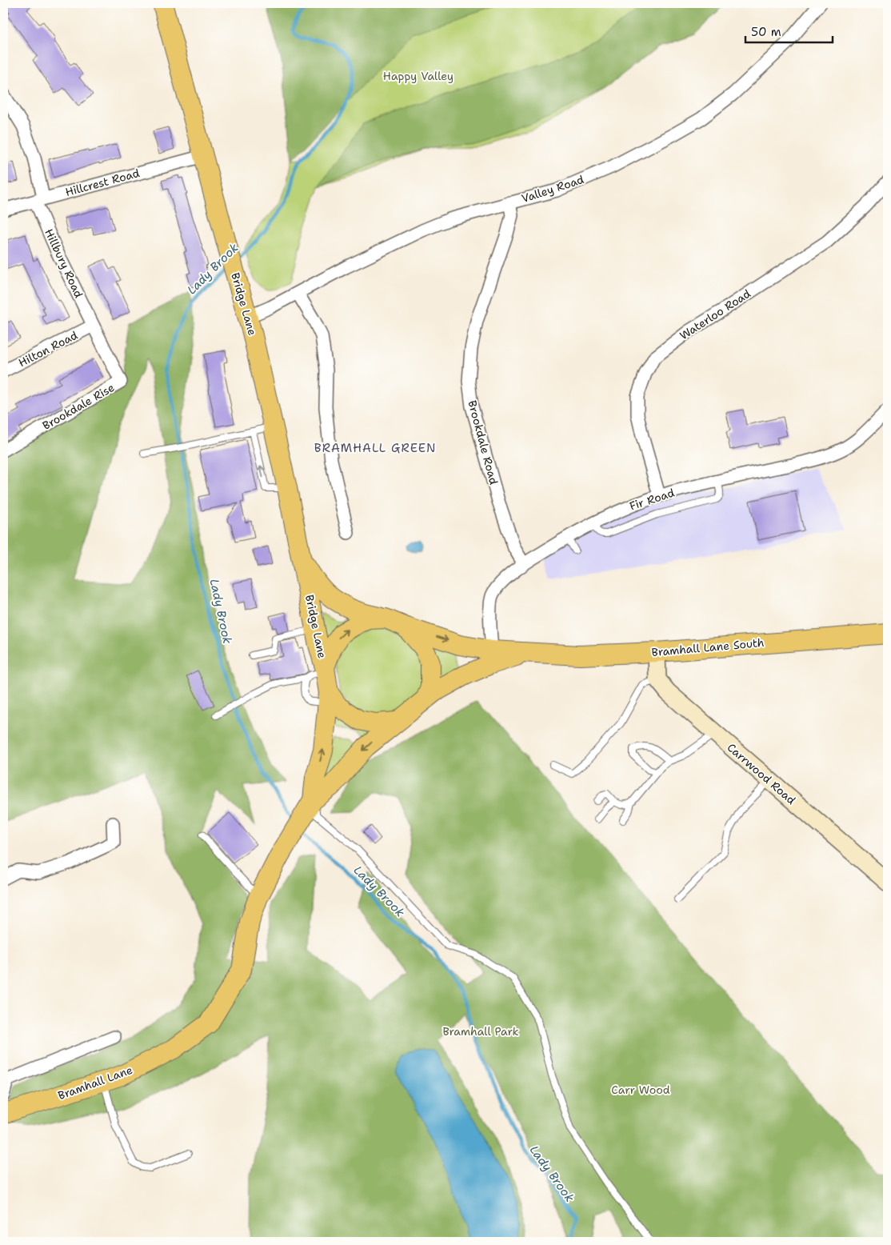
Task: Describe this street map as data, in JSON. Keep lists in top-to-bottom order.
{
  "streets": {
    "main road": ["Bridge Lane", "Bramhall Lane South", "Bramhall Lane"],
    "street": [
      "Hillcrest Road",
      "Valley Road",
      "Hillbury Road",
      "Waterloo Road",
      "Hilton Road",
      "Brookdale Rise",
      "Brookdale Road",
      "Fir Road",
      "Carrwood Road"
    ]
  },
  "crossings": [
    ["Hillcrest Road", "Hillbury Road"],
    ["Hillcrest Road", "Bridge Lane"],
    ["Valley Road", "Bridge Lane"],
    ["Valley Road", "Brookdale Road"],
    ["Hillbury Road", "Hilton Road"],
    ["Hillbury Road", "Brookdale Rise"],
    ["Bridge Lane", "Bramhall Lane South"],
    ["Waterloo Road", "Fir Road"],
    ["Hilton Road", "Brookdale Rise"],
    ["Brookdale Road", "Fir Road"],
    ["Fir Road", "Bramhall Lane South"]
  ],
  "districts": ["BRAMHALL GREEN"],
  "water": ["Lady Brook"],
  "parks": ["Happy Valley", "Bramhall Park", "Carr Wood"],
  "scale_bar": "50 m"
}
